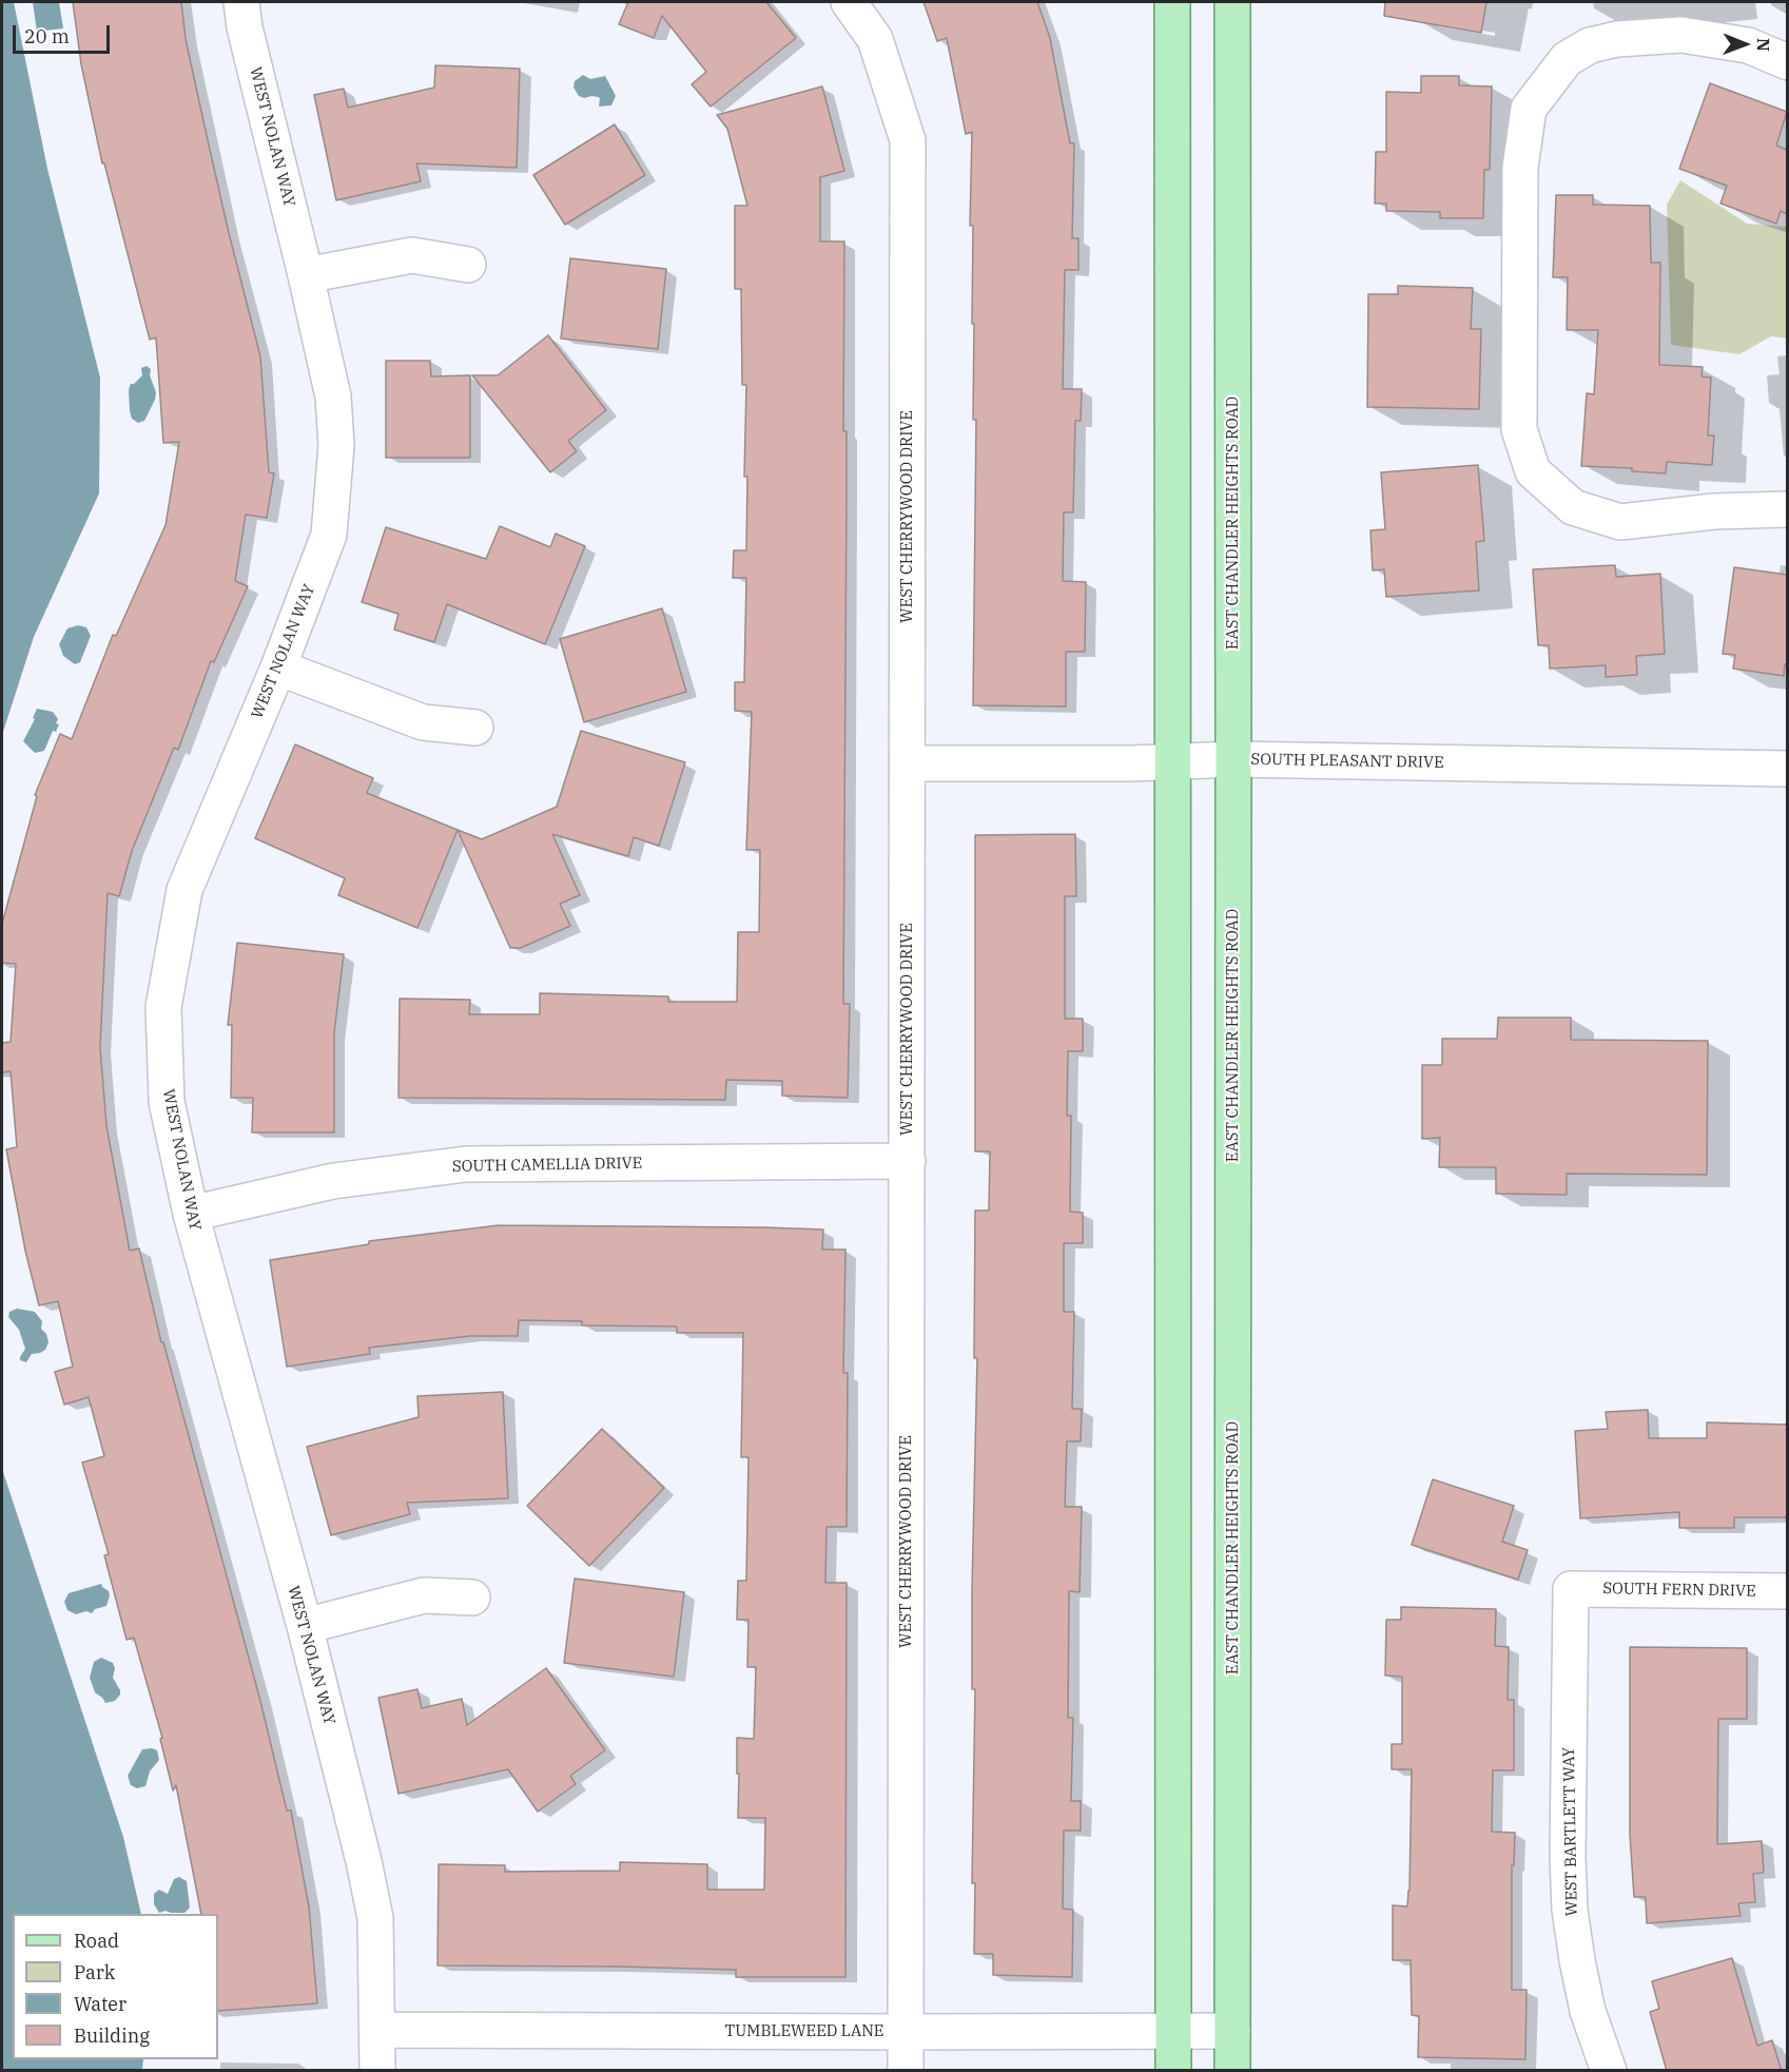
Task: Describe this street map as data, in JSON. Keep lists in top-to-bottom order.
{
  "streets": {
    "main road": ["EAST CHANDLER HEIGHTS ROAD"],
    "street": [
      "WEST NOLAN WAY",
      "WEST CHERRYWOOD DRIVE",
      "SOUTH PLEASANT DRIVE",
      "SOUTH CAMELLIA DRIVE",
      "SOUTH FERN DRIVE",
      "WEST BARTLETT WAY",
      "TUMBLEWEED LANE"
    ]
  },
  "crossings": [
    ["WEST NOLAN WAY", "SOUTH CAMELLIA DRIVE"],
    ["WEST NOLAN WAY", "TUMBLEWEED LANE"],
    ["WEST CHERRYWOOD DRIVE", "SOUTH PLEASANT DRIVE"],
    ["WEST CHERRYWOOD DRIVE", "SOUTH CAMELLIA DRIVE"],
    ["WEST CHERRYWOOD DRIVE", "TUMBLEWEED LANE"],
    ["EAST CHANDLER HEIGHTS ROAD", "SOUTH PLEASANT DRIVE"],
    ["EAST CHANDLER HEIGHTS ROAD", "TUMBLEWEED LANE"],
    ["SOUTH FERN DRIVE", "WEST BARTLETT WAY"]
  ],
  "legend": [
    "Road",
    "Park",
    "Water",
    "Building"
  ],
  "scale_bar": "20 m",
  "north": "right"
}
